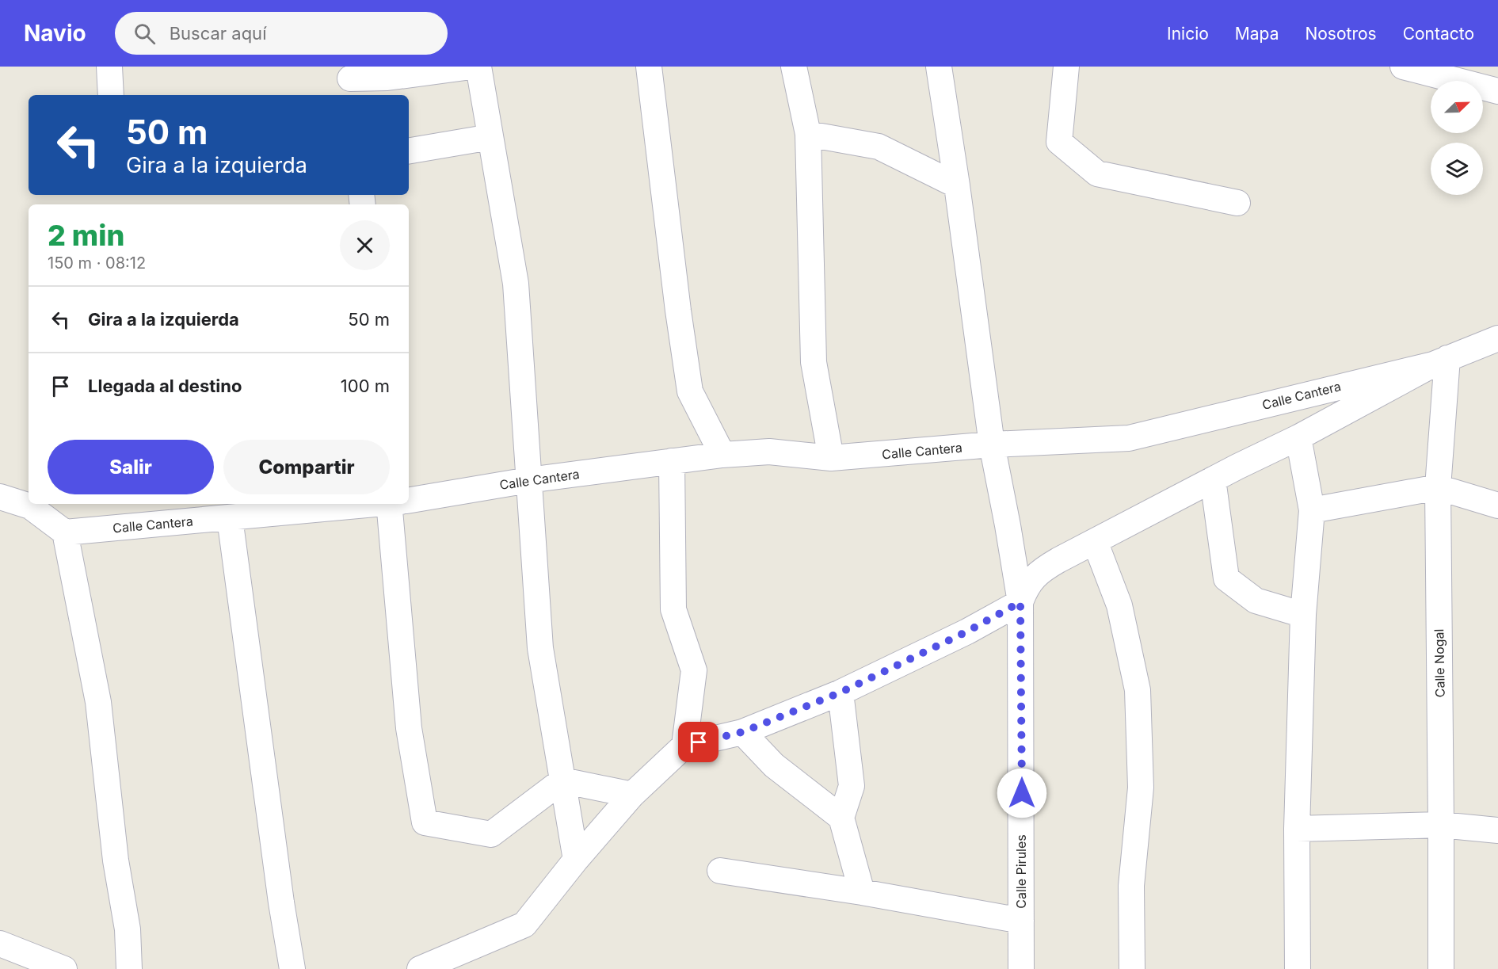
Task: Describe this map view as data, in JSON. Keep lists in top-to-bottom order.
{
  "streets": {
    "street": ["Calle Cantera", "Calle Nogal", "Calle Pirules"]
  },
  "crossings": [
    ["Calle Cantera", "Calle Nogal"],
    ["Calle Cantera", "Calle Pirules"]
  ],
  "north": "top right",
  "page": {
    "header": "Navio",
    "search": "Buscar aquí",
    "nav": [
      "Inicio",
      "Mapa",
      "Nosotros",
      "Contacto"
    ],
    "turn": ["50 m", "Gira a la izquierda"],
    "heading": ["2 min", "150 m · 08:12"],
    "list": [
      {
        "name": "Gira a la izquierda",
        "value": "50 m"
      },
      {
        "name": "Llegada al destino",
        "value": "100 m"
      }
    ],
    "buttons": ["Salir", "Compartir"]
  }
}
